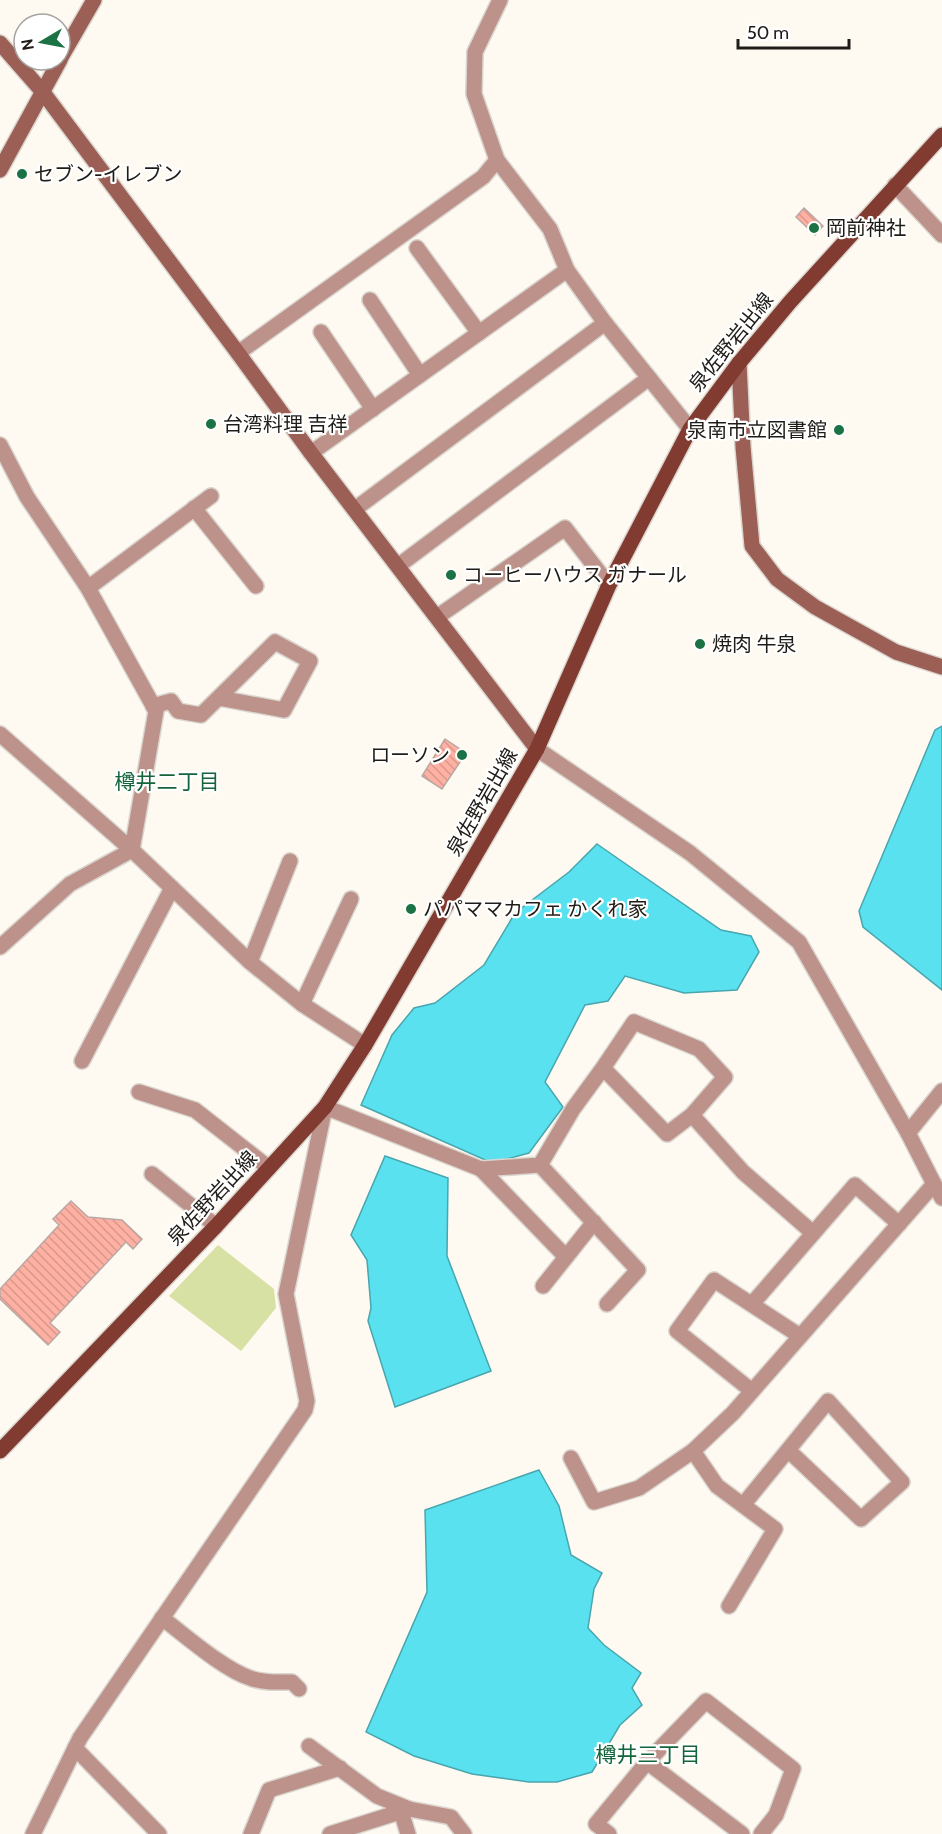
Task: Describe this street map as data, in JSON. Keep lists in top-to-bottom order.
{
  "streets": {
    "main road": ["泉佐野岩出線"]
  },
  "districts": ["樽井二丁目", "樽井三丁目"],
  "places": [
    "セブン-イレブン",
    "岡前神社",
    "台湾料理 吉祥",
    "泉南市立図書館",
    "コーヒーハウス ガナール",
    "焼肉 牛泉",
    "ローソン",
    "パパママカフェ かくれ家"
  ],
  "scale_bar": "50 m",
  "north": "left"
}
